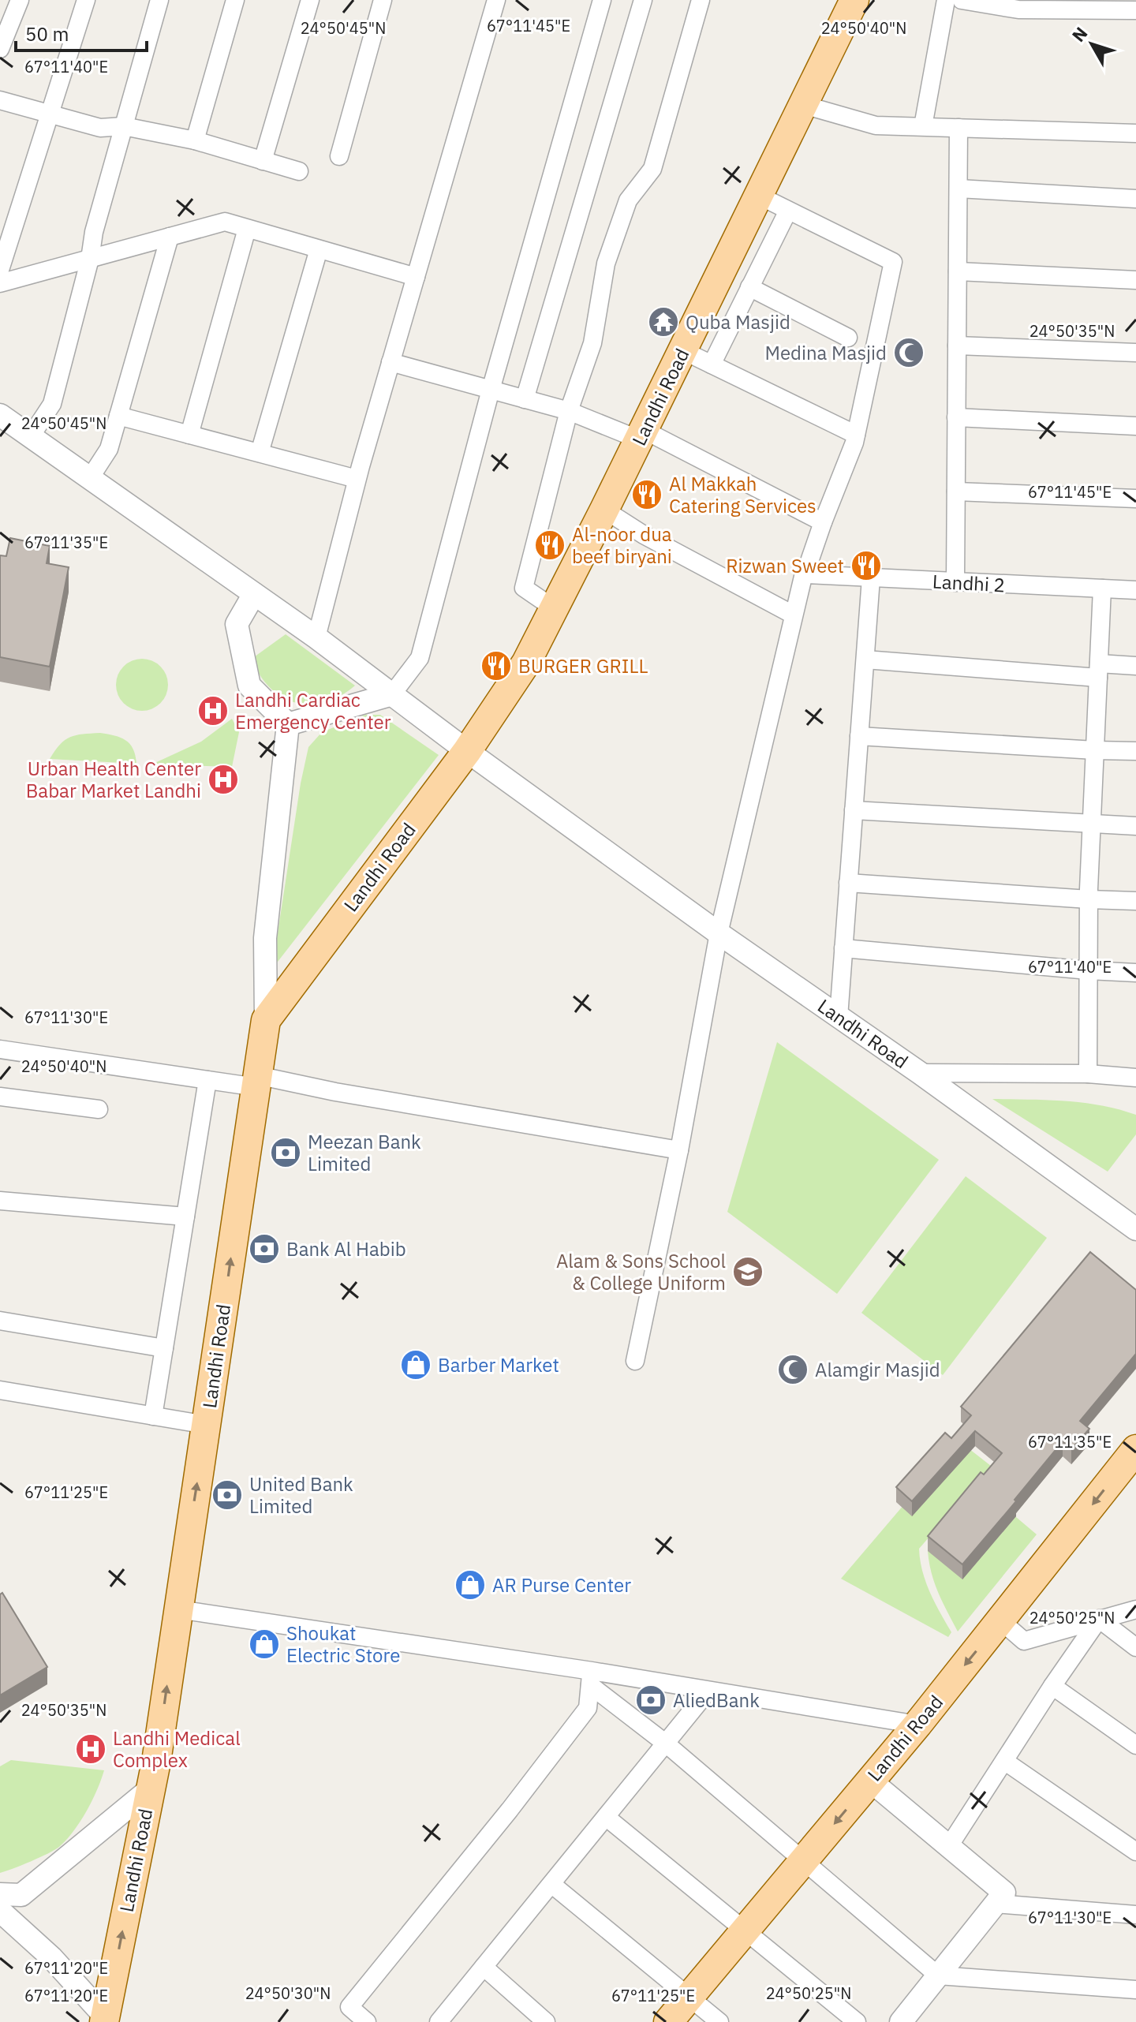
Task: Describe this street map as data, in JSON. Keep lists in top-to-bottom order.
{
  "streets": {
    "main road": ["Landhi Road"],
    "street": ["Landhi 2"]
  },
  "places": {
    "temple": ["Quba Masjid"],
    "mosque": ["Medina Masjid", "Alamgir Masjid"],
    "restaurant": [
      "Al Makkah Catering Services",
      "Al-noor dua beef biryani",
      "Rizwan Sweet",
      "BURGER GRILL"
    ],
    "hospital": ["Landhi Cardiac Emergency Center", "Urban Health Center Babar Market Landhi", "Landhi Medical Complex"],
    "bank": [
      "Meezan Bank Limited",
      "Bank Al Habib",
      "United Bank Limited",
      "AliedBank"
    ],
    "school or university": ["Alam & Sons School & College Uniform"],
    "shop": ["Barber Market", "AR Purse Center", "Shoukat Electric Store"]
  },
  "scale_bar": "50 m",
  "north": "top left",
  "coordinates": [
    "67°11'45\"E",
    "24°50'45\"N",
    "24°50'40\"N",
    "67°11'40\"E",
    "24°50'35\"N",
    "67°11'35\"E",
    "67°11'30\"E",
    "67°11'25\"E",
    "24°50'25\"N",
    "67°11'20\"E",
    "24°50'30\"N"
  ]
}
